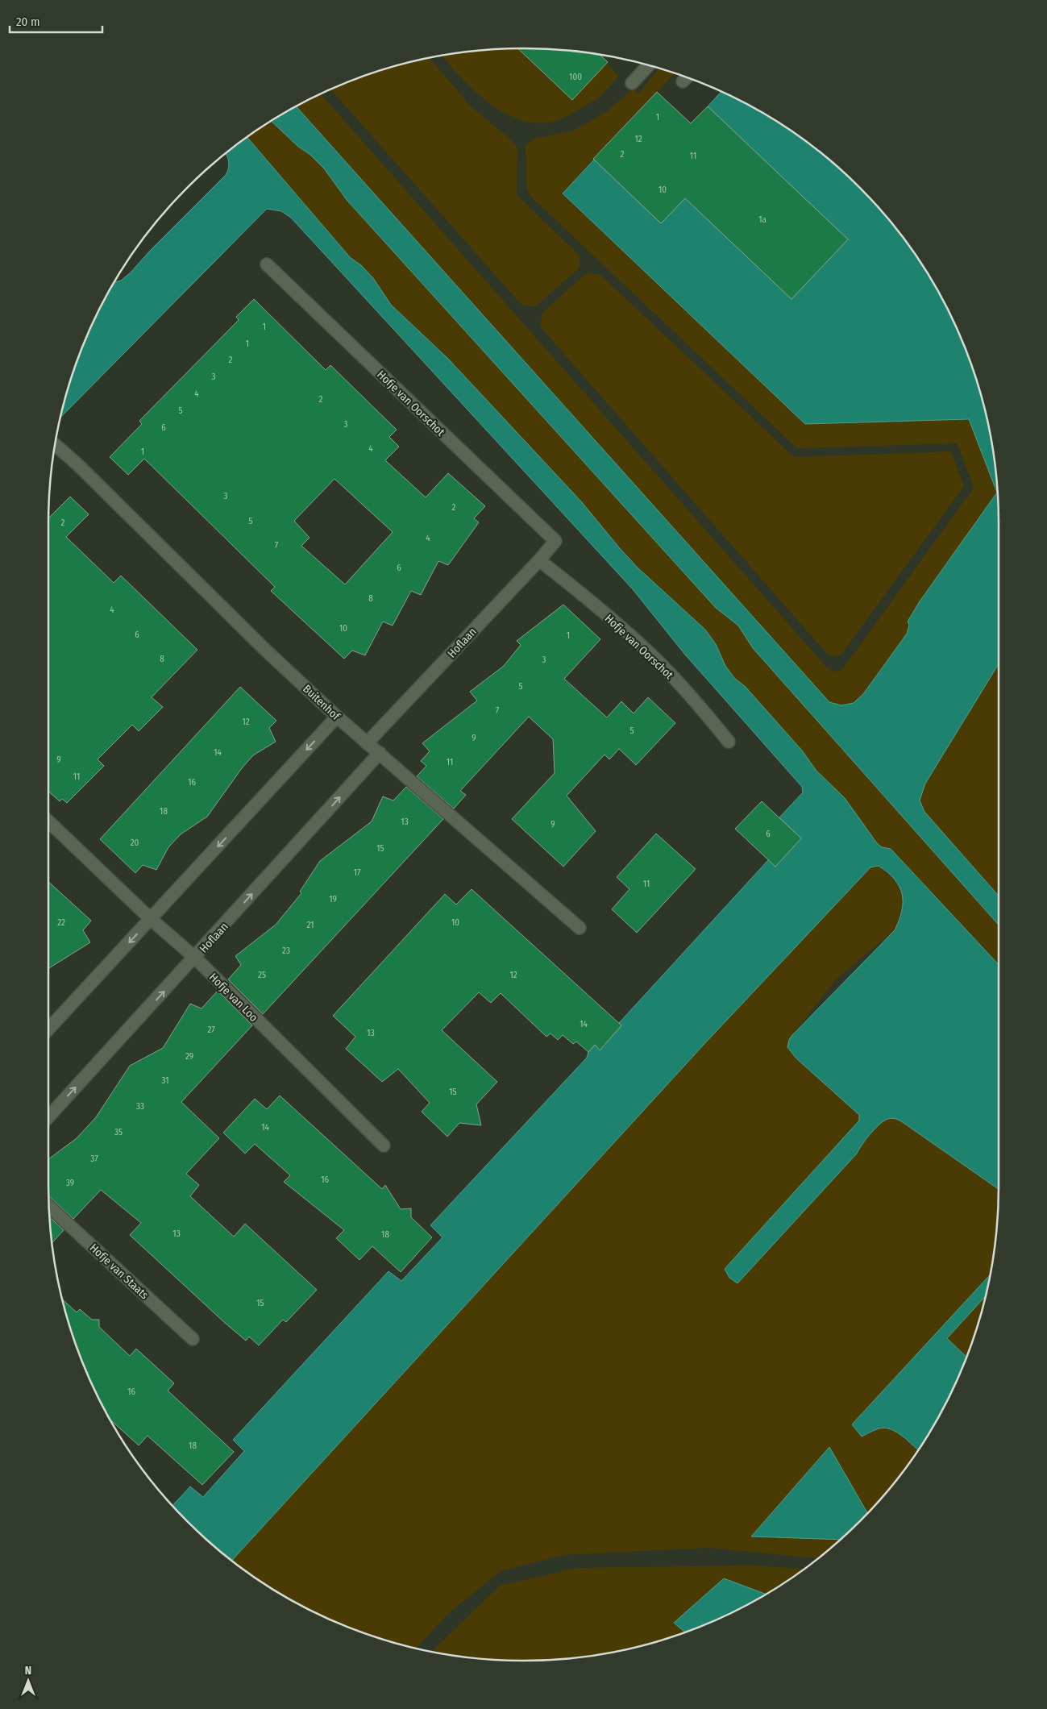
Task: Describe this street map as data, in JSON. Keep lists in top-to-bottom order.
{
  "streets": {
    "street": [
      "Hofje van Oorschot",
      "Hoflaan",
      "Buitenhof",
      "Hofje van Loo",
      "Hofje van Staats"
    ]
  },
  "crossings": [
    ["Hofje van Oorschot", "Hoflaan"],
    ["Hoflaan", "Buitenhof"],
    ["Hoflaan", "Hofje van Loo"]
  ],
  "house_numbers": [
    "100",
    "1",
    "12",
    "2",
    "11",
    "10",
    "1a",
    "1",
    "1",
    "2",
    "3",
    "4",
    "2",
    "5",
    "3",
    "6",
    "4",
    "1",
    "3",
    "2",
    "5",
    "2",
    "4",
    "7",
    "6",
    "8",
    "4",
    "10",
    "6",
    "1",
    "8",
    "3",
    "5",
    "7",
    "12",
    "5",
    "9",
    "14",
    "9",
    "11",
    "11",
    "16",
    "18",
    "13",
    "9",
    "6",
    "20",
    "15",
    "17",
    "11",
    "19",
    "22",
    "10",
    "21",
    "23",
    "25",
    "12",
    "14",
    "27",
    "13",
    "29",
    "31",
    "15",
    "33",
    "14",
    "35",
    "37",
    "16",
    "39",
    "13",
    "18",
    "15",
    "16",
    "18"
  ],
  "scale_bar": "20 m",
  "north": "top"
}
